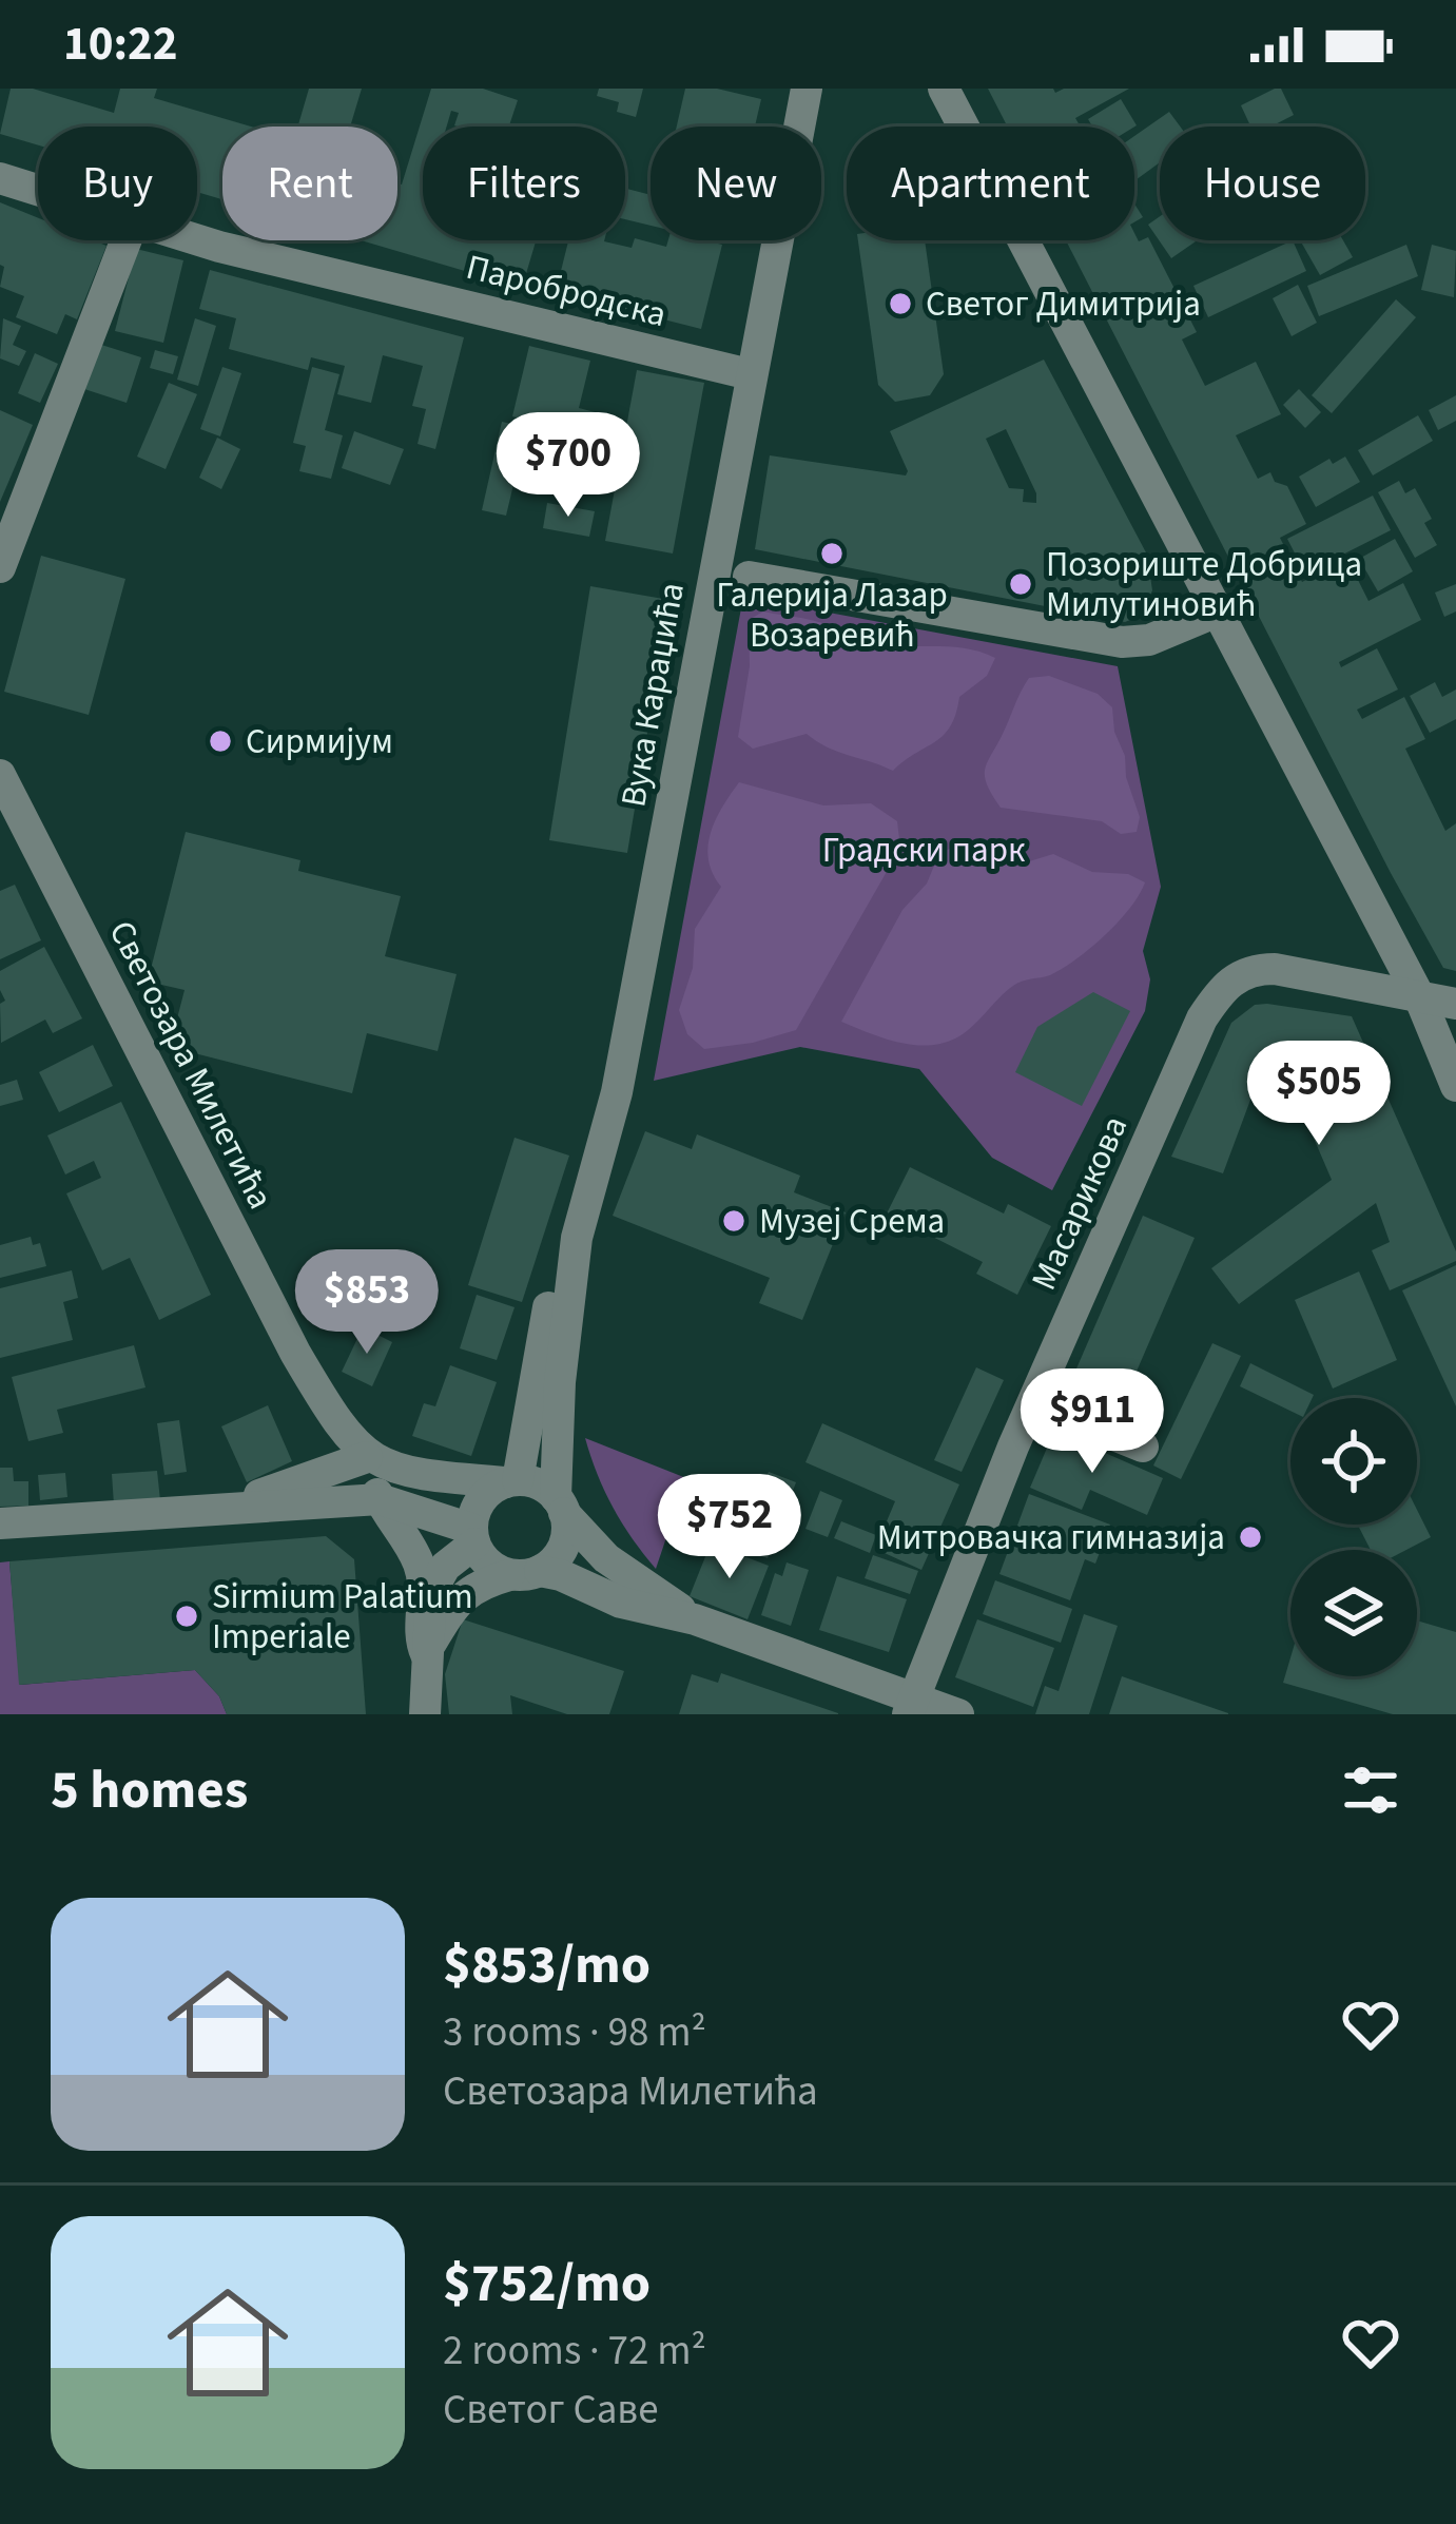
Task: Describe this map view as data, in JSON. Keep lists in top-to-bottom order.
{
  "streets": {
    "street": [
      "Паробродска",
      "Вука Караџића",
      "Светозара Милетића",
      "Масарикова"
    ]
  },
  "crossings": [
    ["Паробродска", "Вука Караџића"]
  ],
  "parks": ["Градски парк"],
  "places": [
    "Светог Димитрија",
    "Галерија Лазар Возаревић",
    "Позориште Добрица Милутиновић",
    "Сирмијум",
    "Музеј Срема",
    "Митровачка гимназија",
    "Sirmium Palatium Imperiale"
  ],
  "page": {
    "status": "10:22",
    "chip": [
      "Buy",
      "Rent",
      "Filters",
      "New",
      "Apartment",
      "House"
    ],
    "price": [
      "$700",
      "$505",
      "$853",
      "$911",
      "$752"
    ],
    "heading": "5 homes",
    "list": [
      {
        "name": "$853/mo",
        "note": "3 rooms · 98 m² · Светозара Милетића"
      },
      {
        "name": "$752/mo",
        "note": "2 rooms · 72 m² · Светог Саве"
      }
    ]
  }
}
